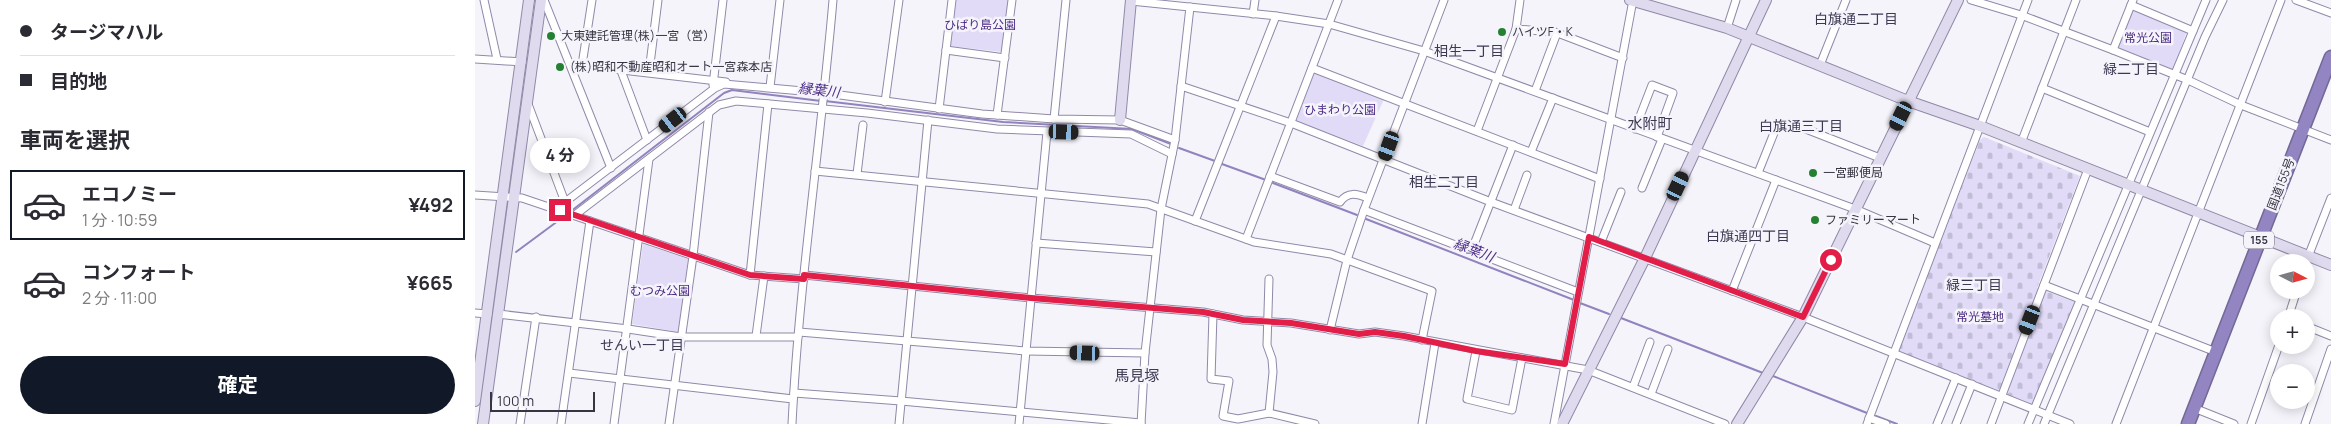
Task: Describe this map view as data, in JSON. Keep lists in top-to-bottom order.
{
  "streets": {
    "highway": ["国道155号", "155"]
  },
  "districts": [
    "白旗通二丁目",
    "相生一丁目",
    "緑二丁目",
    "水附町",
    "白旗通三丁目",
    "相生二丁目",
    "白旗通四丁目",
    "緑三丁目",
    "せんい一丁目",
    "馬見塚"
  ],
  "water": ["縁葉川"],
  "parks": [
    "ひばり島公園",
    "常光公園",
    "ひまわり公園",
    "むつみ公園",
    "常光墓地"
  ],
  "places": [
    "ハイツF・K",
    "大東建託管理(株)一宮（営）",
    "(株)昭和不動産昭和オート一宮森本店",
    "一宮郵便局",
    "ファミリーマート"
  ],
  "scale_bar": "100 m",
  "north": "right",
  "page": {
    "banner": ["タージマハル", "目的地"],
    "heading": "車両を選択",
    "bubble": "4 分",
    "list": [
      {
        "name": "エコノミー",
        "note": "1 分 · 10:59",
        "value": "¥492"
      },
      {
        "name": "コンフォート",
        "note": "2 分 · 11:00",
        "value": "¥665"
      }
    ],
    "map_buttons": ["+", "−"],
    "buttons": "確定",
    "scale": "100 m"
  }
}
